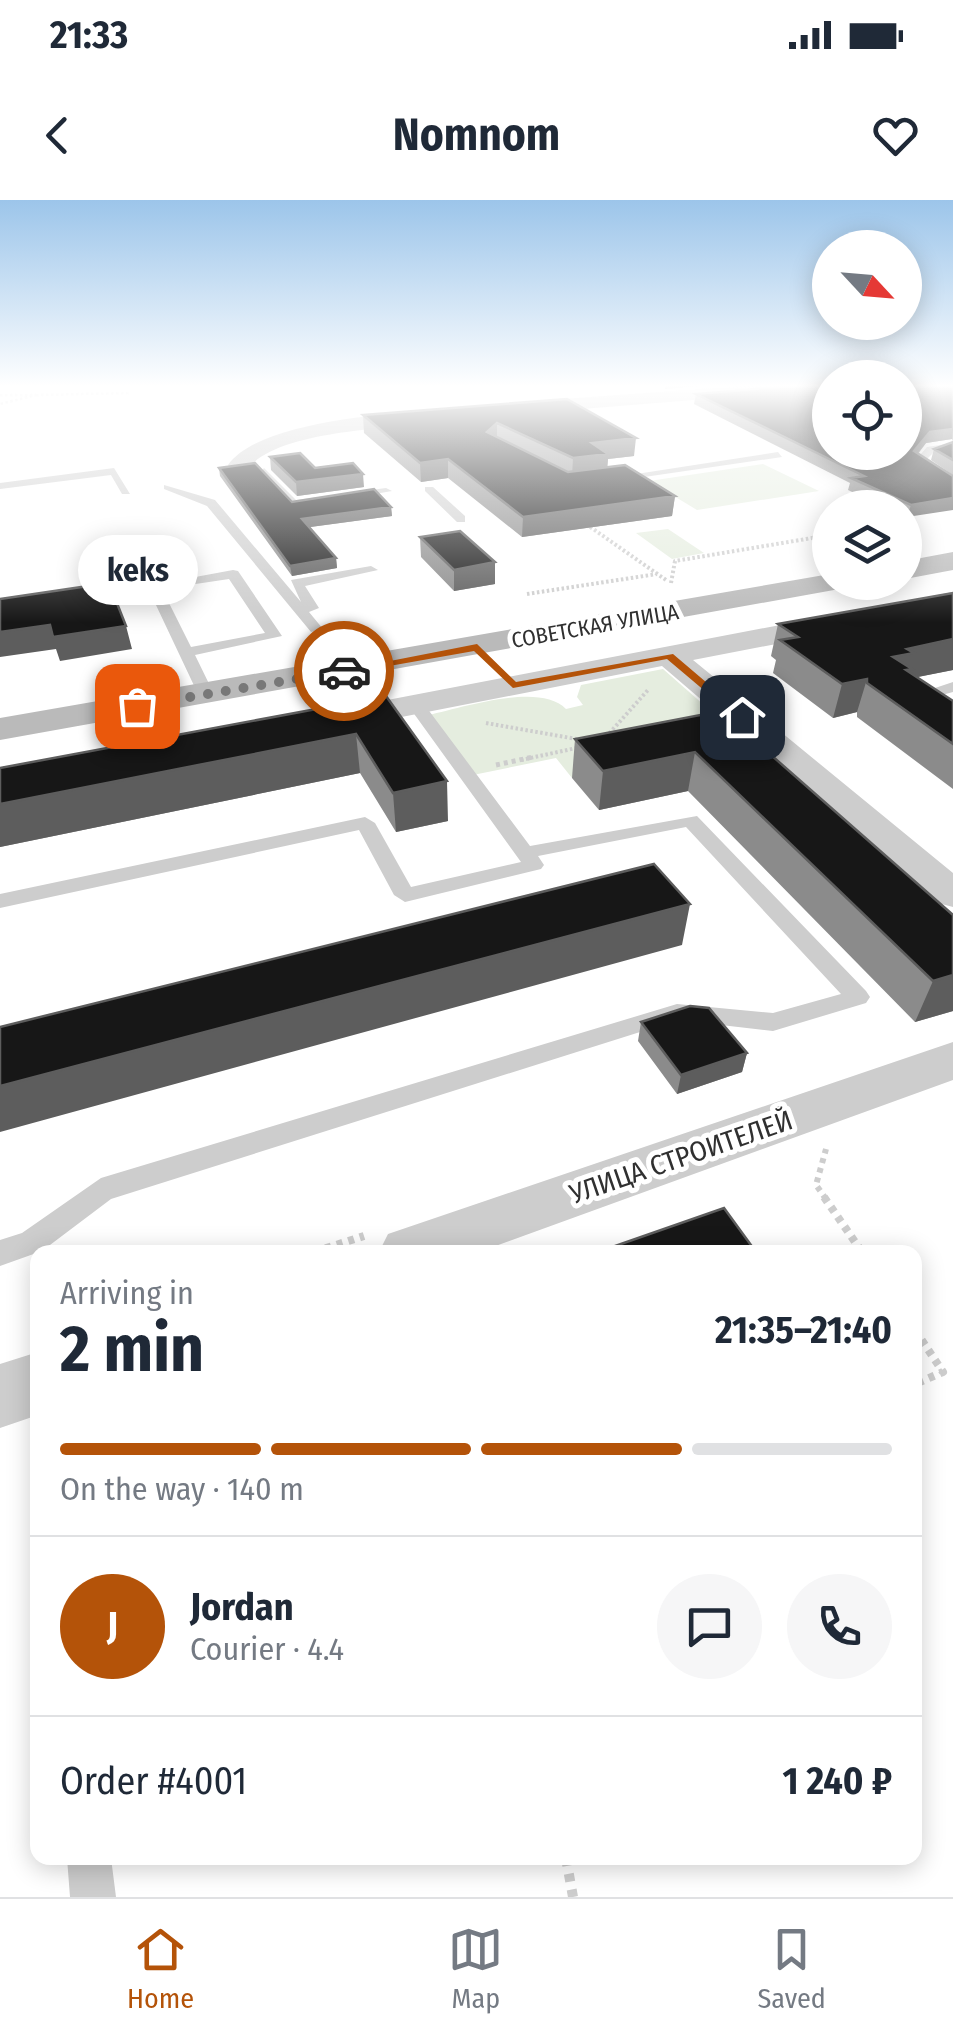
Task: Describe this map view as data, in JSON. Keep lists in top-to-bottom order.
{
  "streets": {
    "main road": ["СОВЕТСКАЯ УЛИЦА"],
    "street": ["УЛИЦА СТРОИТЕЛЕЙ"]
  },
  "places": ["keks"],
  "north": "bottom right",
  "page": {
    "status": "21:33",
    "header": "Nomnom",
    "bubble": "keks",
    "heading": ["2 min", "Arriving in", "21:35–21:40"],
    "panel": [
      "Jordan",
      "Courier · 4.4",
      "Order #4001",
      "1 240 ₽"
    ],
    "bar": "On the way · 140 m",
    "round": "J",
    "tabs": ["Home", "Map", "Saved"]
  }
}
